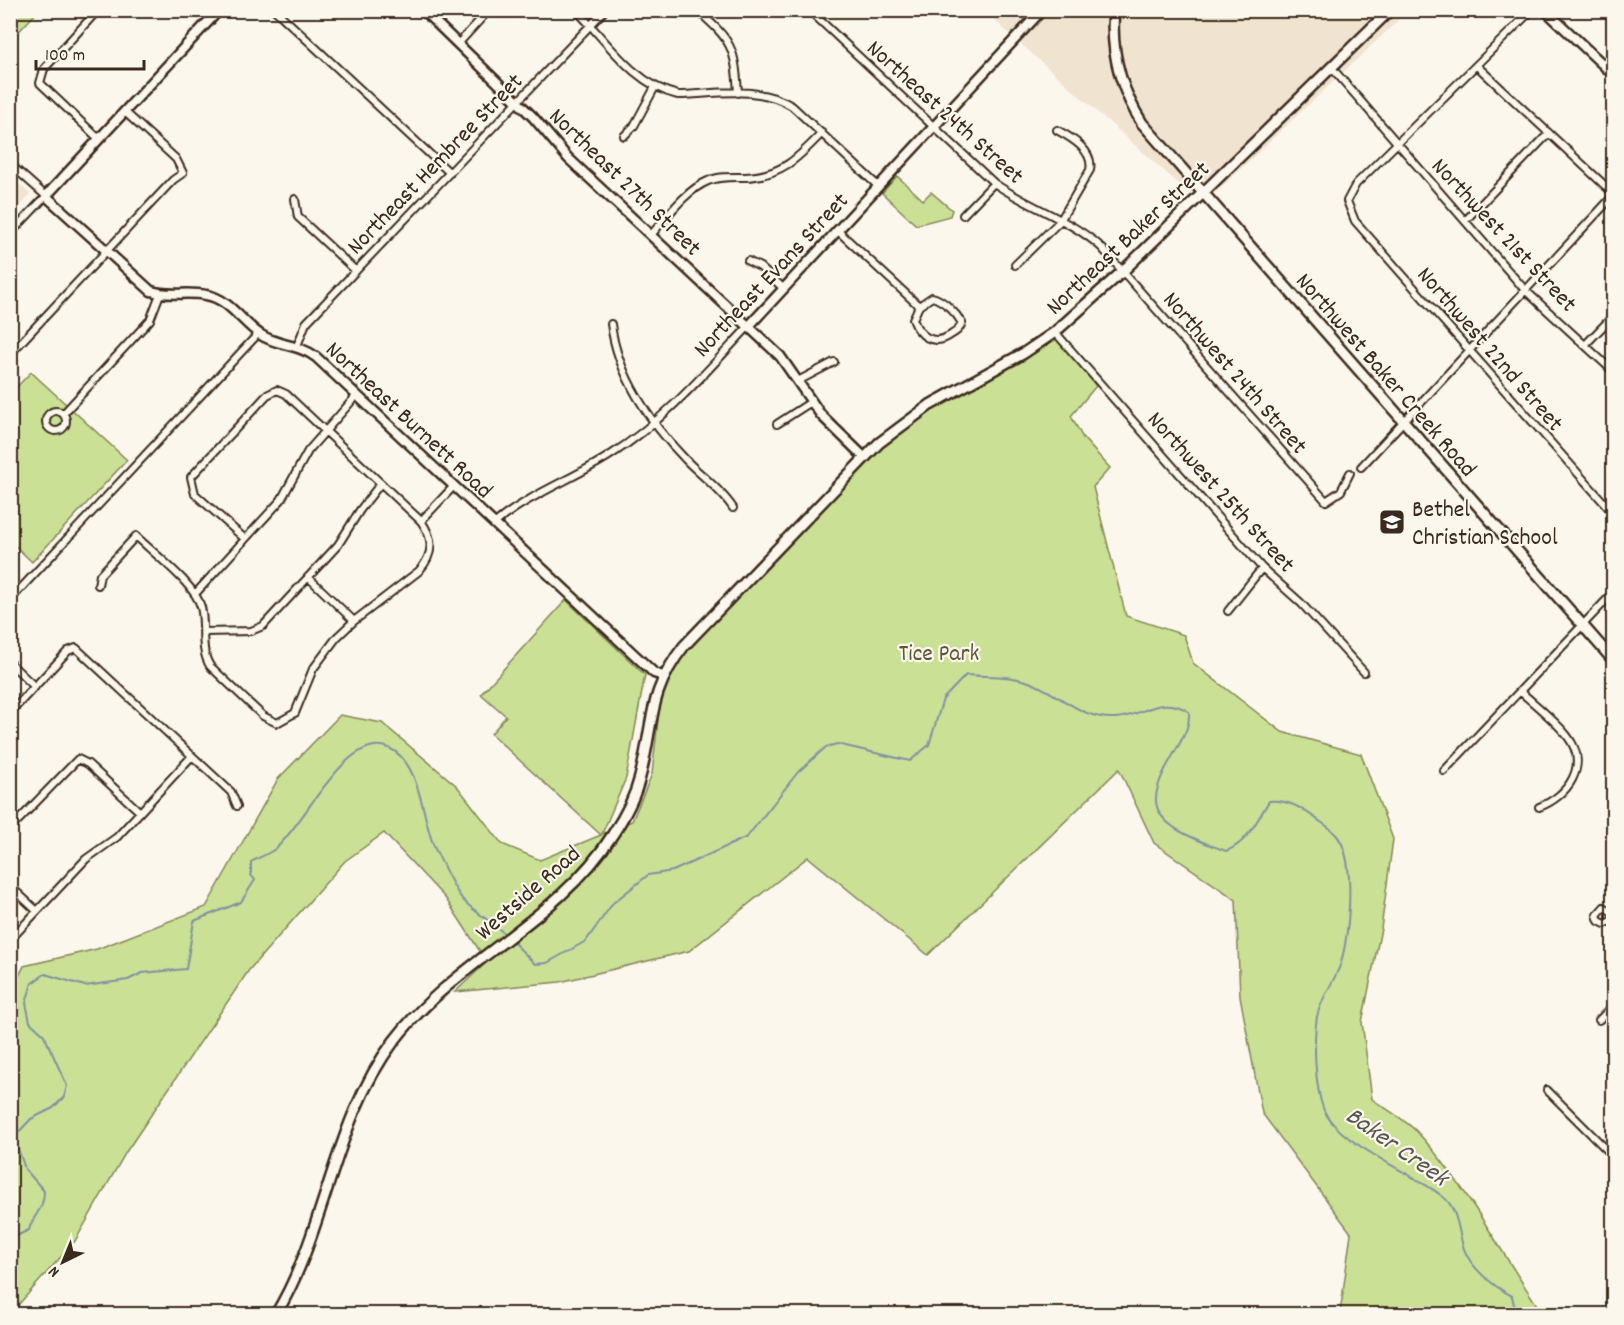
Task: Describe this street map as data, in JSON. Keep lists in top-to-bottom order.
{
  "streets": {
    "main road": ["Northeast Baker Street", "Northwest Baker Creek Road", "Westside Road"],
    "street": [
      "Northeast 24th Street",
      "Northeast Hembree Street",
      "Northeast 27th Street",
      "Northwest 21st Street",
      "Northeast Evans Street",
      "Northwest 22nd Street",
      "Northwest 24th Street",
      "Northeast Burnett Road",
      "Northwest 25th Street"
    ]
  },
  "crossings": [
    ["Northeast 24th Street", "Northeast Baker Street"],
    ["Northeast 24th Street", "Northeast Evans Street"],
    ["Northeast 24th Street", "Northwest 24th Street"],
    ["Northeast Hembree Street", "Northeast 27th Street"],
    ["Northeast Hembree Street", "Northeast Burnett Road"],
    ["Northeast 27th Street", "Northeast Baker Street"],
    ["Northeast 27th Street", "Northeast Evans Street"],
    ["Northeast 27th Street", "Westside Road"],
    ["Northwest 21st Street", "Northeast Baker Street"],
    ["Northwest 21st Street", "Northwest 22nd Street"],
    ["Northeast Baker Street", "Northwest 24th Street"],
    ["Northeast Baker Street", "Northwest Baker Creek Road"],
    ["Northeast Baker Street", "Northwest 25th Street"],
    ["Northeast Baker Street", "Westside Road"],
    ["Northeast Evans Street", "Northeast Burnett Road"],
    ["Northeast Burnett Road", "Westside Road"]
  ],
  "water": ["Baker Creek"],
  "parks": ["Tice Park"],
  "places": {
    "school or university": ["Bethel Christian School"]
  },
  "scale_bar": "100 m",
  "north": "bottom left"
}
